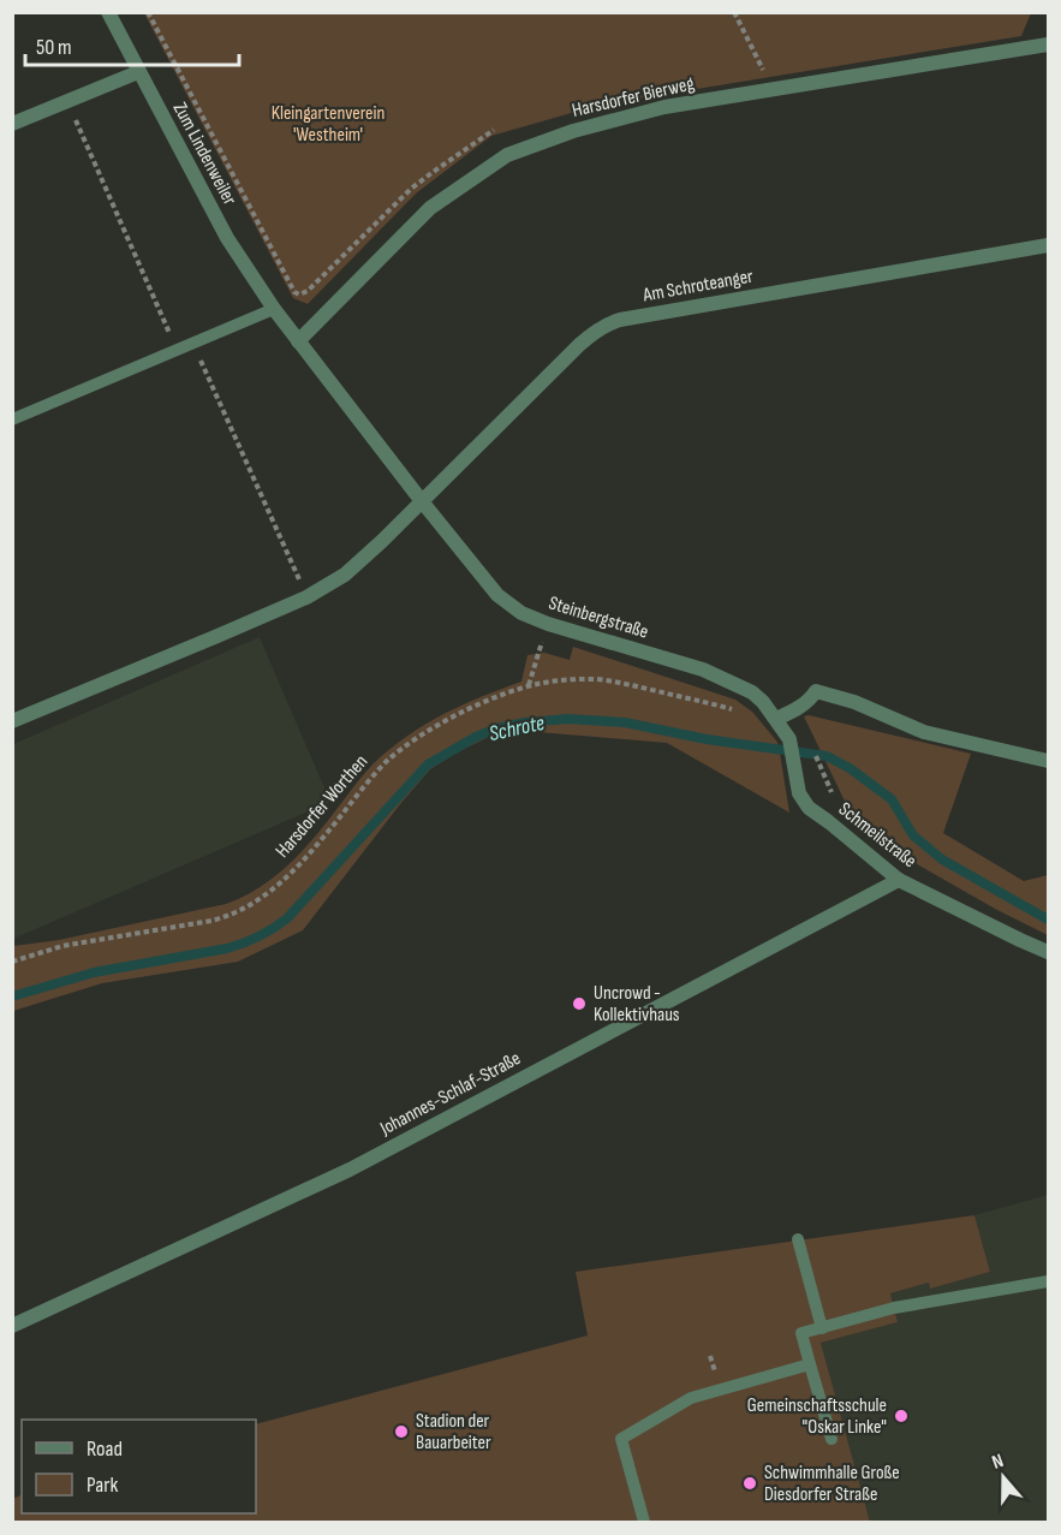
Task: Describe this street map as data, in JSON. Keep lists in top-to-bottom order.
{
  "streets": {
    "street": [
      "Harsdorfer Bierweg",
      "Zum Lindenweiler",
      "Am Schroteanger",
      "Steinbergstraße",
      "Schmeilstraße",
      "Johannes-Schlaf-Straße"
    ],
    "path": ["Harsdorfer Worthen"]
  },
  "crossings": [
    ["Harsdorfer Bierweg", "Zum Lindenweiler"],
    ["Zum Lindenweiler", "Am Schroteanger"],
    ["Zum Lindenweiler", "Steinbergstraße"],
    ["Am Schroteanger", "Steinbergstraße"],
    ["Steinbergstraße", "Harsdorfer Worthen"],
    ["Steinbergstraße", "Schmeilstraße"],
    ["Harsdorfer Worthen", "Schmeilstraße"],
    ["Schmeilstraße", "Johannes-Schlaf-Straße"]
  ],
  "water": ["Schrote"],
  "parks": ["Kleingartenverein 'Westheim'"],
  "places": [
    "Uncrowd - Kollektivhaus",
    "Gemeinschaftsschule \"Oskar Linke\"",
    "Stadion der Bauarbeiter",
    "Schwimmhalle Große Diesdorfer Straße"
  ],
  "legend": ["Road", "Park"],
  "scale_bar": "50 m",
  "north": "top"
}
